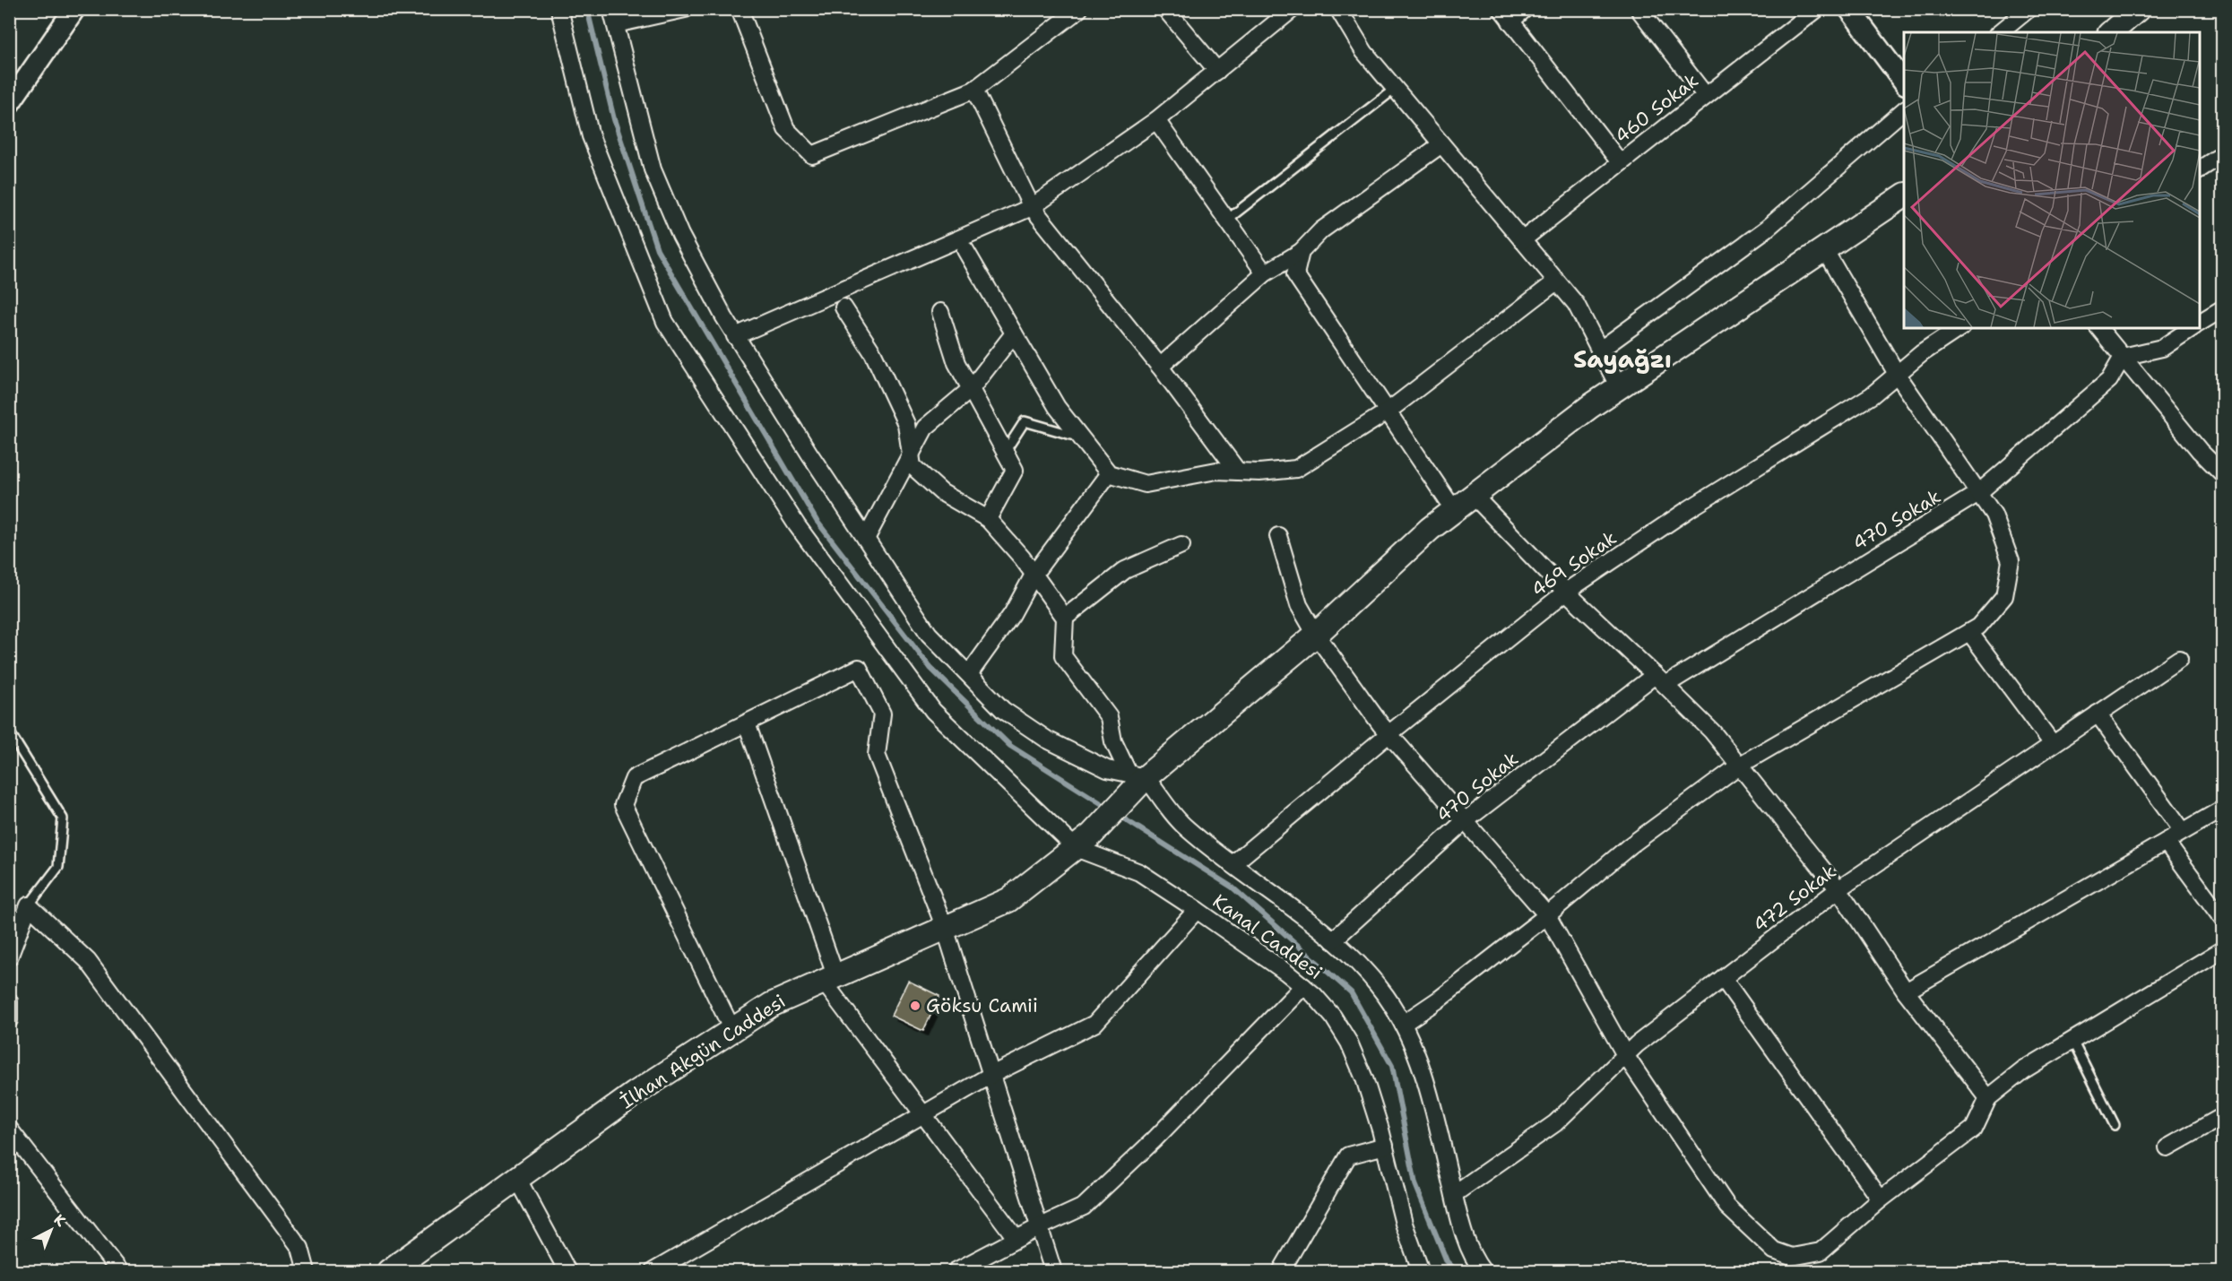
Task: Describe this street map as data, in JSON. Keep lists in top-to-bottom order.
{
  "streets": {
    "main road": ["İlhan Akgün Caddesi"],
    "street": [
      "460 Sokak",
      "470 Sokak",
      "469 Sokak",
      "472 Sokak",
      "Kanal Caddesi"
    ]
  },
  "crossings": [
    ["Kanal Caddesi", "İlhan Akgün Caddesi"]
  ],
  "districts": ["Sayağzı"],
  "places": ["Göksu Camii"],
  "north": "top right"
}
